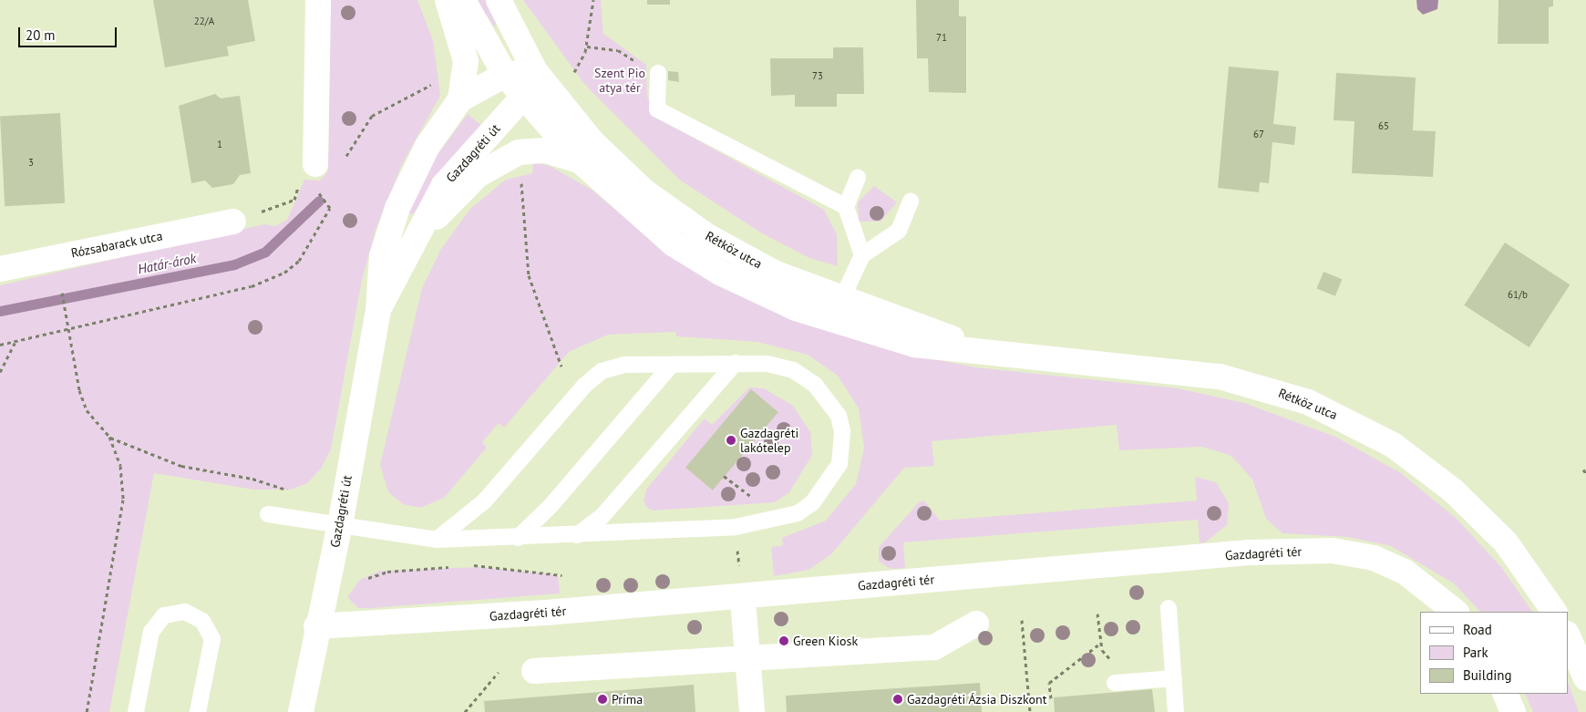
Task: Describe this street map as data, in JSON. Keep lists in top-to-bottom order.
{
  "streets": {
    "street": [
      "Gazdagréti út",
      "Rózsabarack utca",
      "Rétköz utca",
      "Gazdagréti tér"
    ]
  },
  "crossings": [
    ["Gazdagréti út", "Rétköz utca"],
    ["Gazdagréti út", "Gazdagréti tér"]
  ],
  "water": ["Határ-árok"],
  "parks": ["Szent Pio atya tér"],
  "places": [
    "Gazdagréti lakótelep",
    "Green Kiosk",
    "Príma",
    "Gazdagréti Ázsia Diszkont"
  ],
  "house_numbers": [
    "22/A",
    "71",
    "73",
    "65",
    "67",
    "1",
    "3",
    "61/b"
  ],
  "legend": ["Road", "Park", "Building"],
  "scale_bar": "20 m"
}
